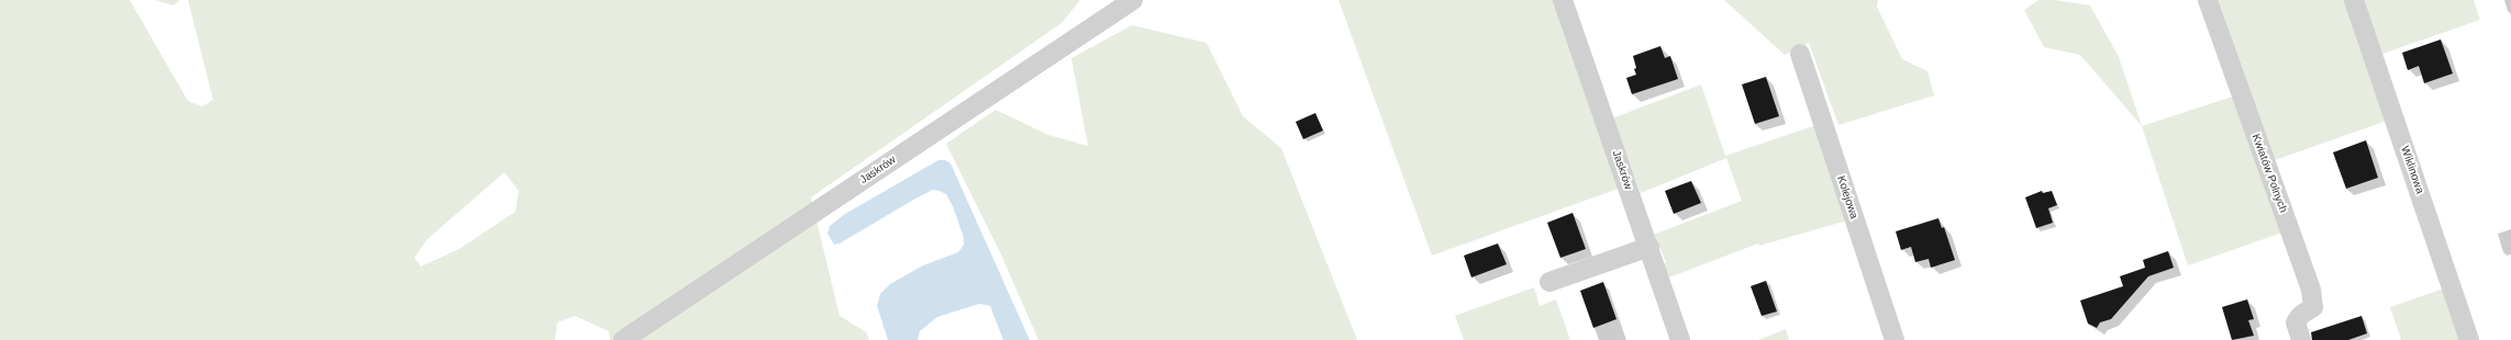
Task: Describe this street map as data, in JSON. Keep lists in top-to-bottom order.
{
  "streets": {
    "street": [
      "Jaskrów",
      "Wiklinowa",
      "Kwiatów Polnych",
      "Kolejowa"
    ]
  }
}
